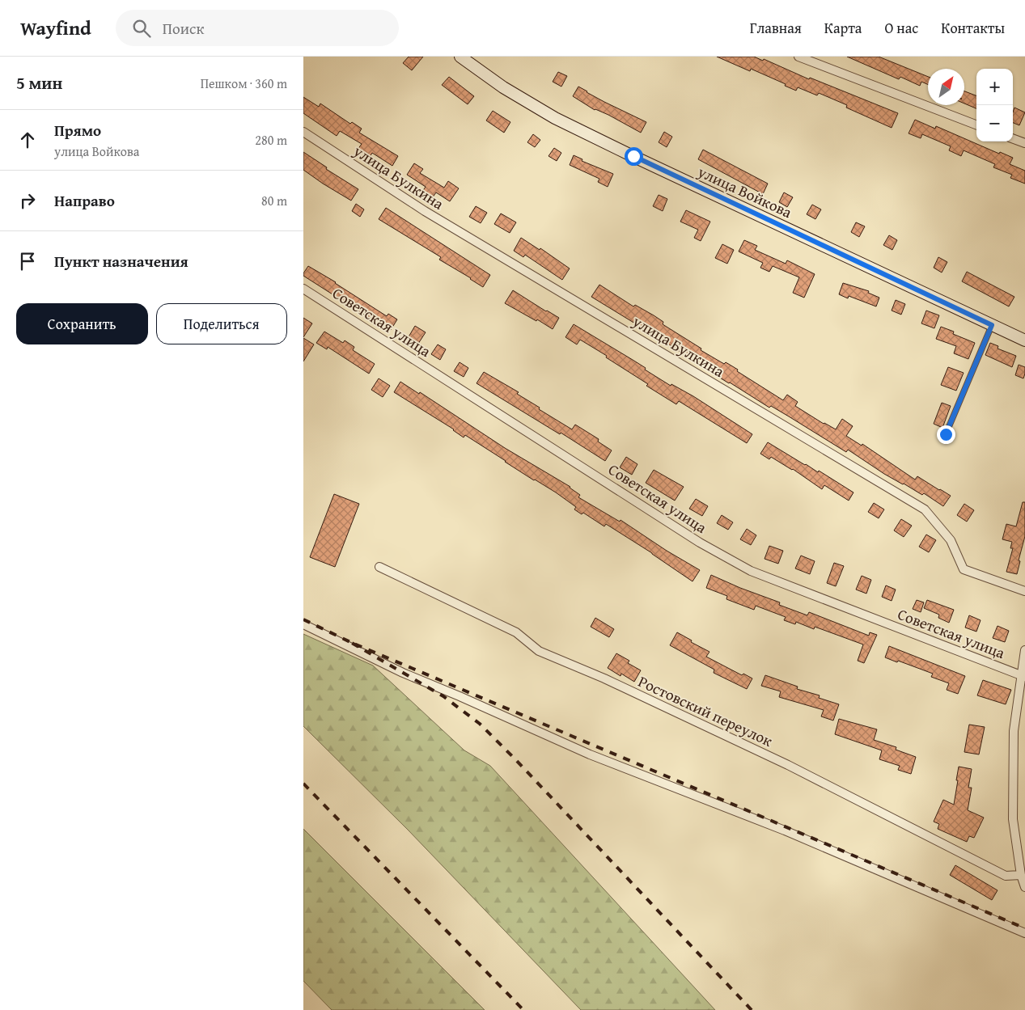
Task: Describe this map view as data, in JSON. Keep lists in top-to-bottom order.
{
  "streets": {
    "main road": ["улица Войкова"],
    "street": ["улица Булкина", "Советская улица", "Ростовский переулок"]
  },
  "north": "top right",
  "page": {
    "header": "Wayfind",
    "search": "Поиск",
    "nav": [
      "Главная",
      "Карта",
      "О нас",
      "Контакты"
    ],
    "heading": ["5 мин", "Пешком · 360 m"],
    "map_buttons": ["+", "−"],
    "list": [
      ["Прямо", "улица Войкова", "280 m"],
      ["Направо", "80 m"],
      "Пункт назначения"
    ],
    "buttons": ["Сохранить", "Поделиться"]
  }
}
